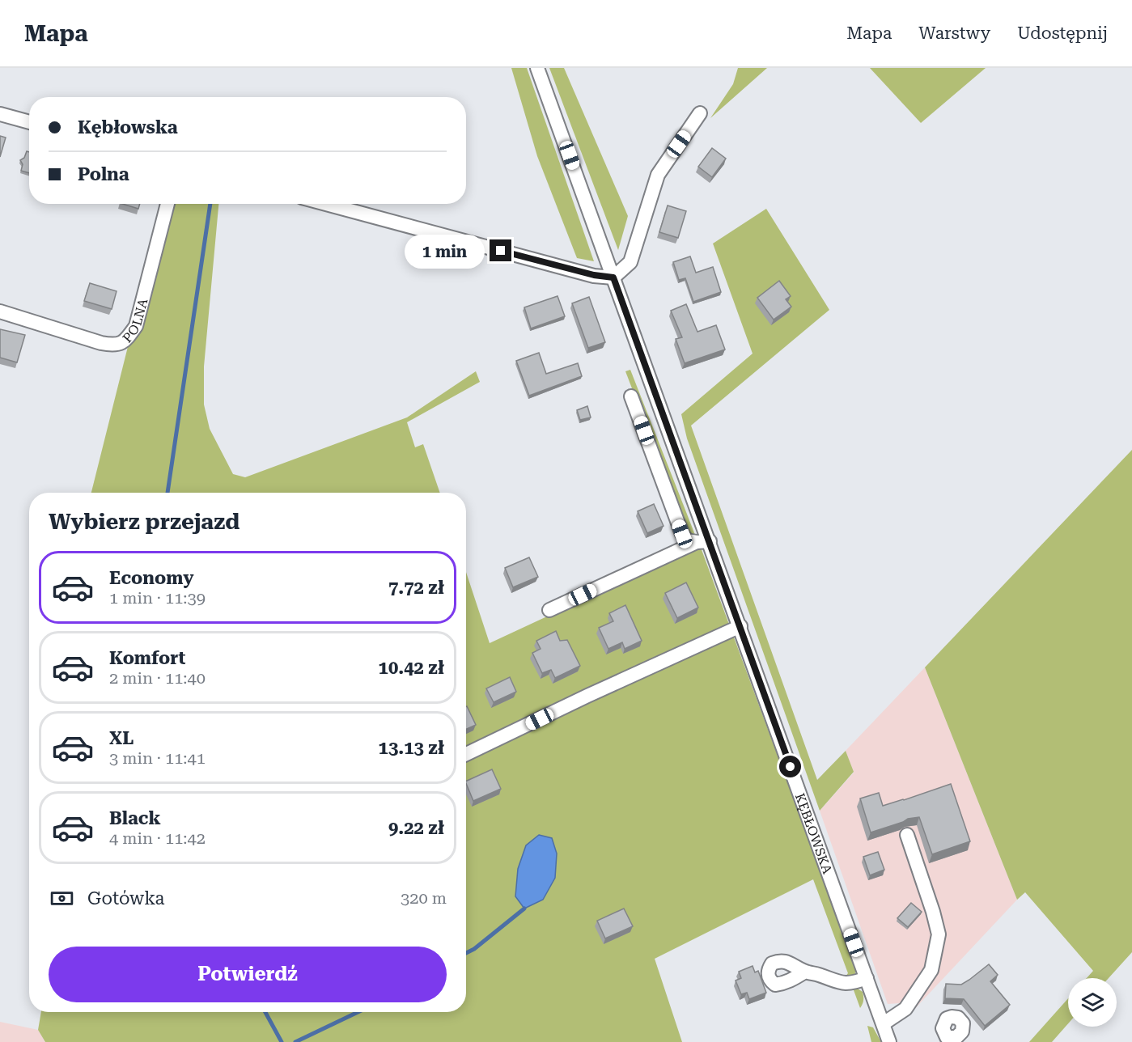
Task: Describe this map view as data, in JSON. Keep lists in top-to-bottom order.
{
  "streets": {
    "street": ["POLNA", "KĘBŁOWSKA"]
  },
  "page": {
    "header": "Mapa",
    "nav": ["Mapa", "Warstwy", "Udostępnij"],
    "banner": ["Kębłowska", "Polna"],
    "bubble": "1 min",
    "heading": "Wybierz przejazd",
    "list": [
      {
        "name": "Economy",
        "note": "1 min · 11:39",
        "value": "7.72 zł"
      },
      {
        "name": "Komfort",
        "note": "2 min · 11:40",
        "value": "10.42 zł"
      },
      {
        "name": "XL",
        "note": "3 min · 11:41",
        "value": "13.13 zł"
      },
      {
        "name": "Black",
        "note": "4 min · 11:42",
        "value": "9.22 zł"
      }
    ],
    "pay": ["Gotówka", "320 m"],
    "buttons": "Potwierdź"
  }
}
